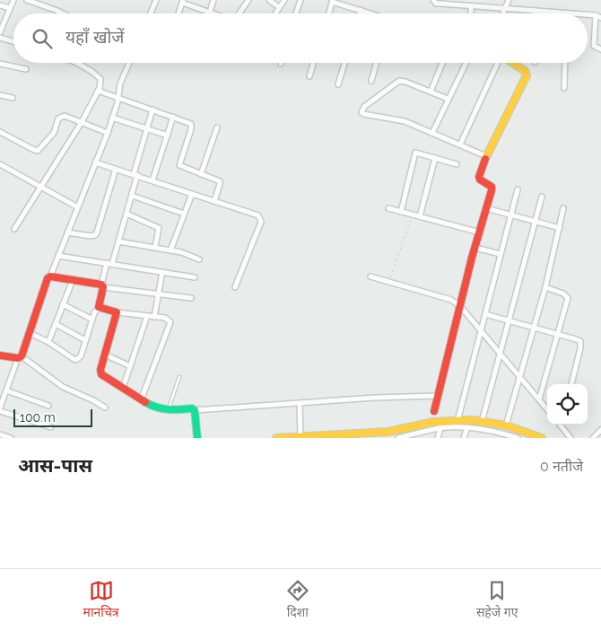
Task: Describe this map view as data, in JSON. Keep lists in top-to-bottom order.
{
  "scale_bar": "100 m",
  "page": {
    "search": "यहाँ खोजें",
    "scale": "100 m",
    "heading": ["आस-पास", "0 नतीजे"],
    "nav": ["मानचित्र", "दिशा", "सहेजे गए"]
  }
}
